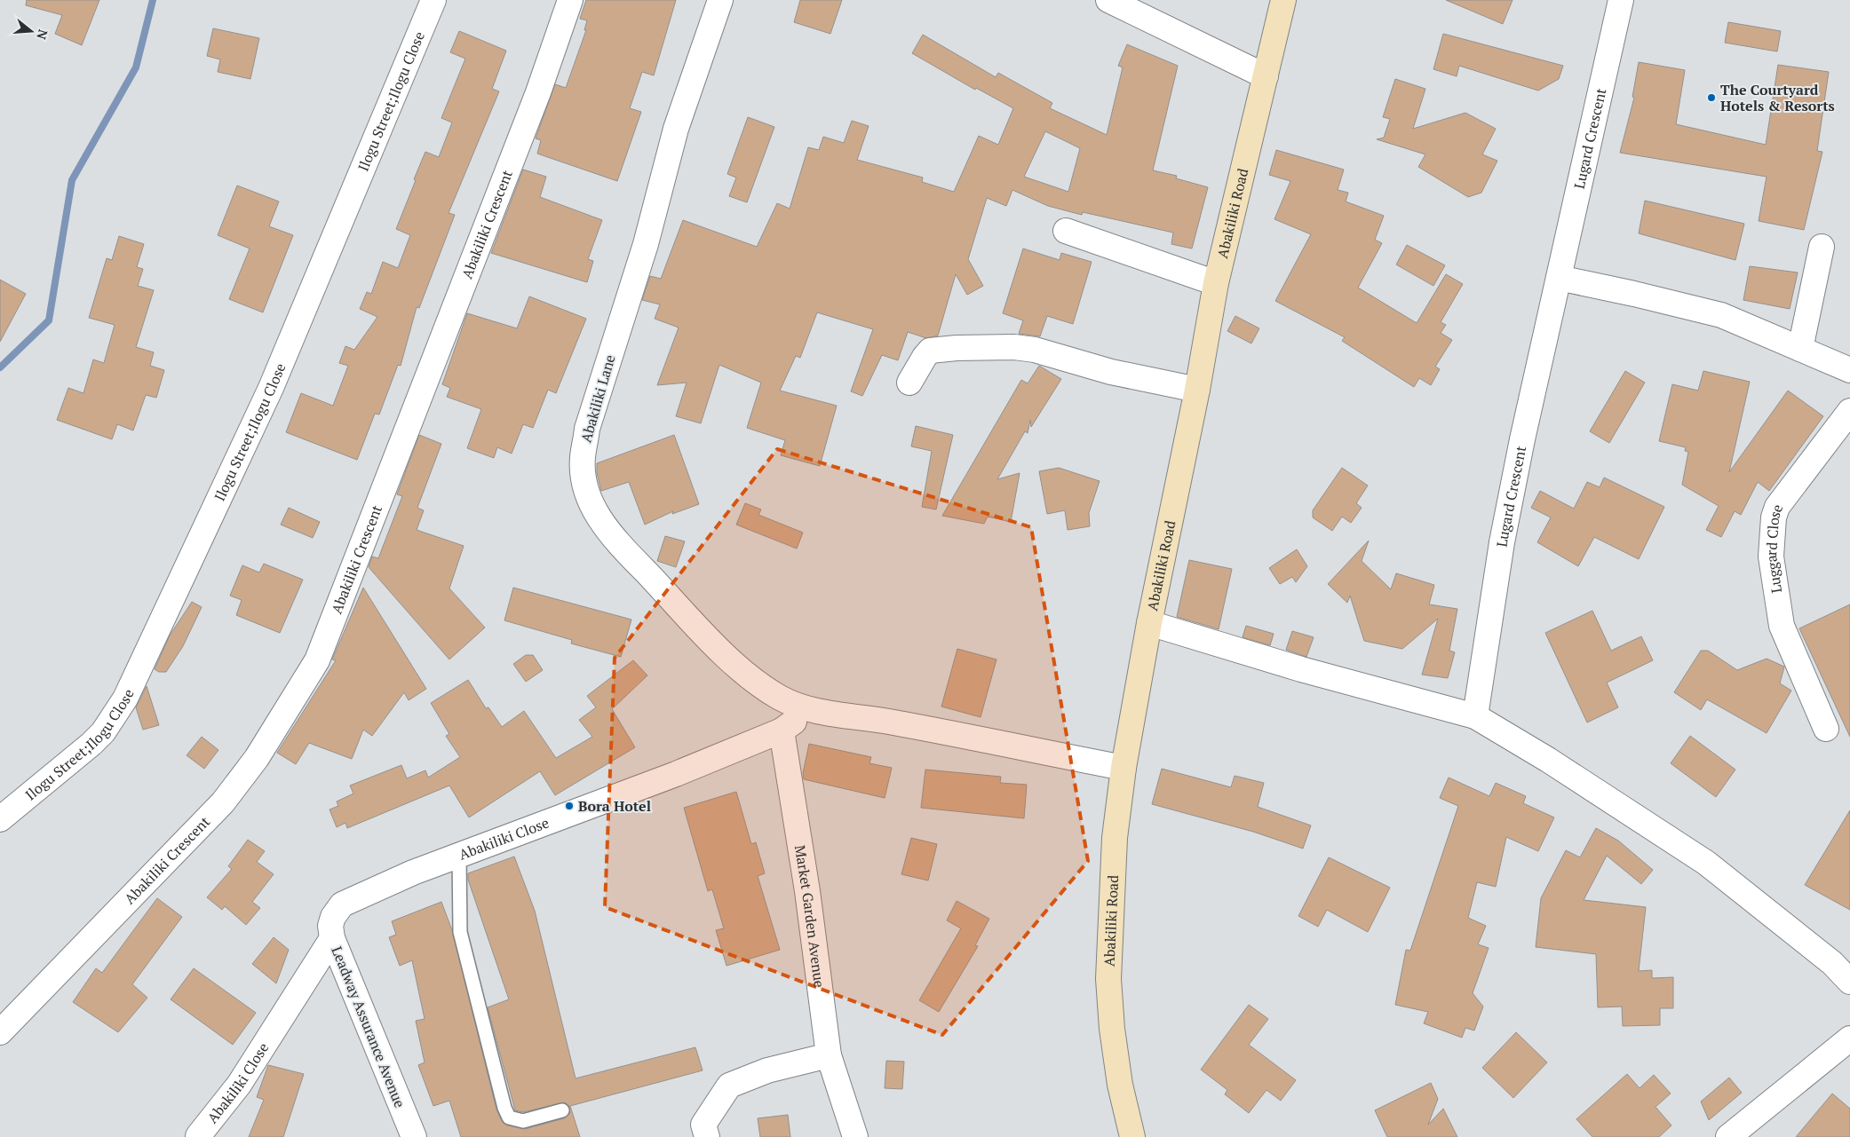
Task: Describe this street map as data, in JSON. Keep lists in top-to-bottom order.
{
  "streets": {
    "main road": ["Abakiliki Road"],
    "street": [
      "Ilogu Street;Ilogu Close",
      "Lugard Crescent",
      "Abakiliki Crescent",
      "Abakiliki Lane",
      "Luggard Close",
      "Abakiliki Close",
      "Market Garden Avenue",
      "Leadway Assurance Avenue"
    ]
  },
  "crossings": [
    ["Abakiliki Road", "Abakiliki Lane"],
    ["Abakiliki Close", "Market Garden Avenue"],
    ["Abakiliki Close", "Leadway Assurance Avenue"]
  ],
  "places": ["The Courtyard Hotels & Resorts", "Bora Hotel"],
  "north": "right"
}
